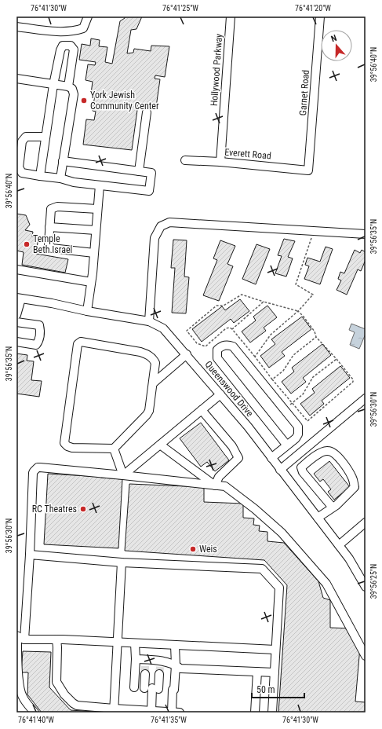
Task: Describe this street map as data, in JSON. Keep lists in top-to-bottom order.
{
  "streets": {
    "street": [
      "Hollywood Parkway",
      "Garnet Road",
      "Everett Road",
      "Queenswood Drive"
    ]
  },
  "crossings": [
    ["Hollywood Parkway", "Everett Road"],
    ["Garnet Road", "Everett Road"]
  ],
  "places": [
    "York Jewish Community Center",
    "Temple Beth Israel",
    "RC Theatres",
    "Weis"
  ],
  "scale_bar": "50 m",
  "north": "top",
  "coordinates": [
    "76°41'30\"W",
    "76°41'25\"W",
    "76°41'20\"W",
    "39°56'40\"N",
    "39°56'35\"N",
    "39°56'30\"N",
    "39°56'25\"N",
    "76°41'40\"W",
    "76°41'35\"W"
  ]
}
